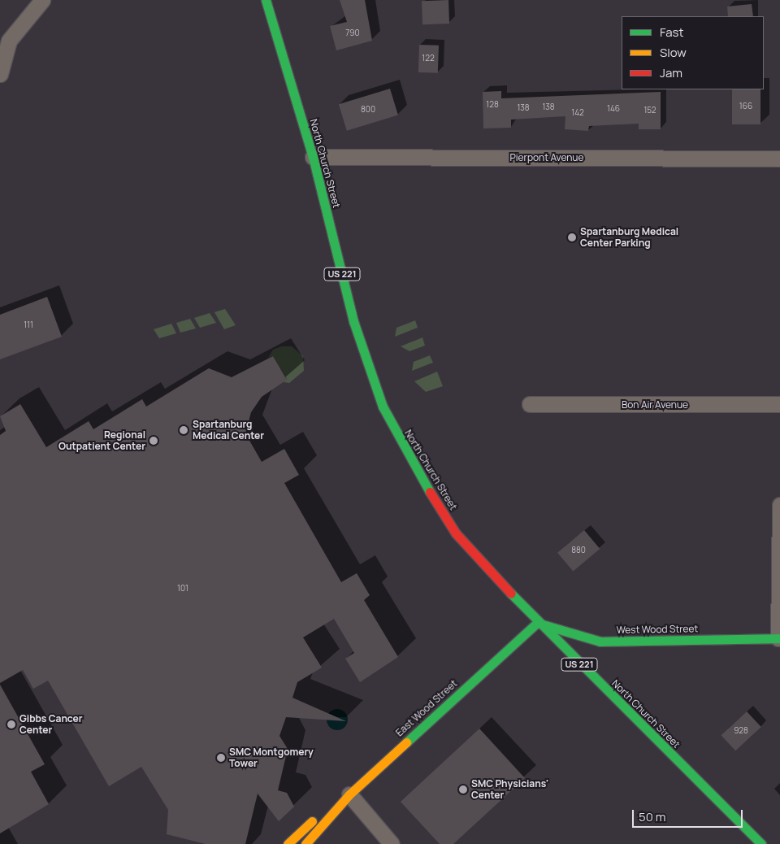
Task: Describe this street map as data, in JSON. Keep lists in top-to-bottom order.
{
  "streets": {
    "main road": [
      "North Church Street",
      "US 221",
      "West Wood Street",
      "East Wood Street"
    ],
    "street": ["Pierpont Avenue", "Bon Air Avenue"]
  },
  "crossings": [
    ["Pierpont Avenue", "North Church Street"],
    ["North Church Street", "West Wood Street"],
    ["North Church Street", "East Wood Street"],
    ["West Wood Street", "East Wood Street"]
  ],
  "places": [
    "Spartanburg Medical Center Parking",
    "Spartanburg Medical Center",
    "Regional Outpatient Center",
    "Gibbs Cancer Center",
    "SMC Montgomery Tower",
    "SMC Physicians' Center"
  ],
  "house_numbers": [
    "790",
    "122",
    "128",
    "166",
    "138",
    "138",
    "146",
    "800",
    "152",
    "142",
    "111",
    "880",
    "101",
    "928"
  ],
  "legend": ["Fast", "Slow", "Jam"],
  "scale_bar": "50 m"
}
